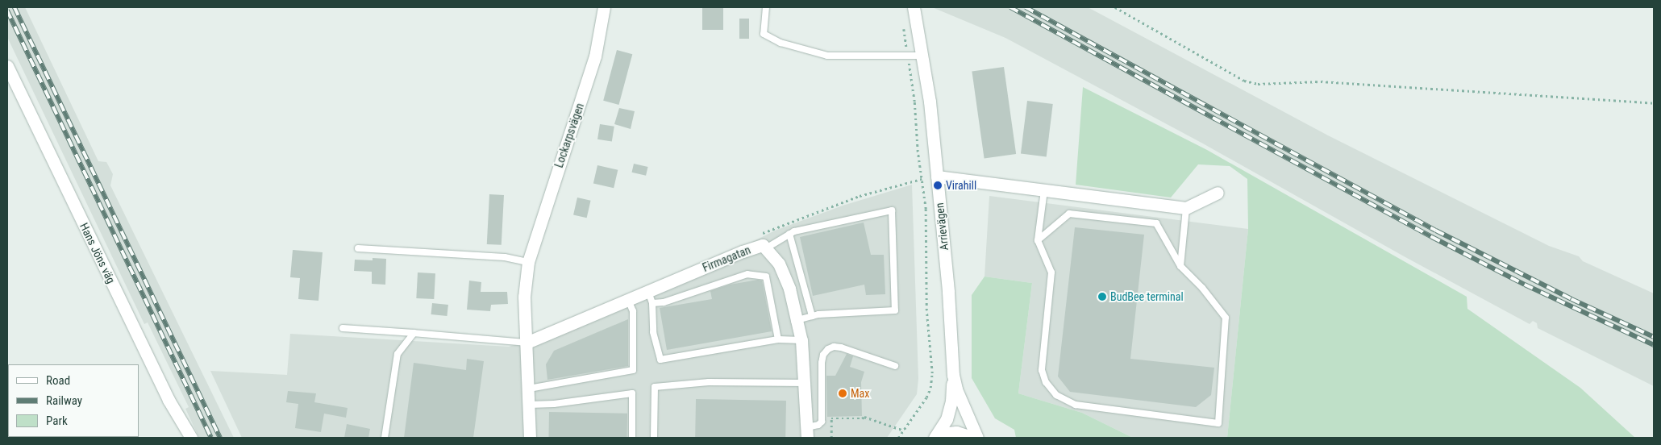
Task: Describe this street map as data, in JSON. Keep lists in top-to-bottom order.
{
  "streets": {
    "street": [
      "Lockarpsvägen",
      "Arrievägen",
      "Hans Jöns väg",
      "Firmagatan"
    ]
  },
  "crossings": [
    ["Lockarpsvägen", "Firmagatan"]
  ],
  "places": ["Virahill", "BudBee terminal", "Max"],
  "legend": ["Road", "Railway", "Park"]
}
